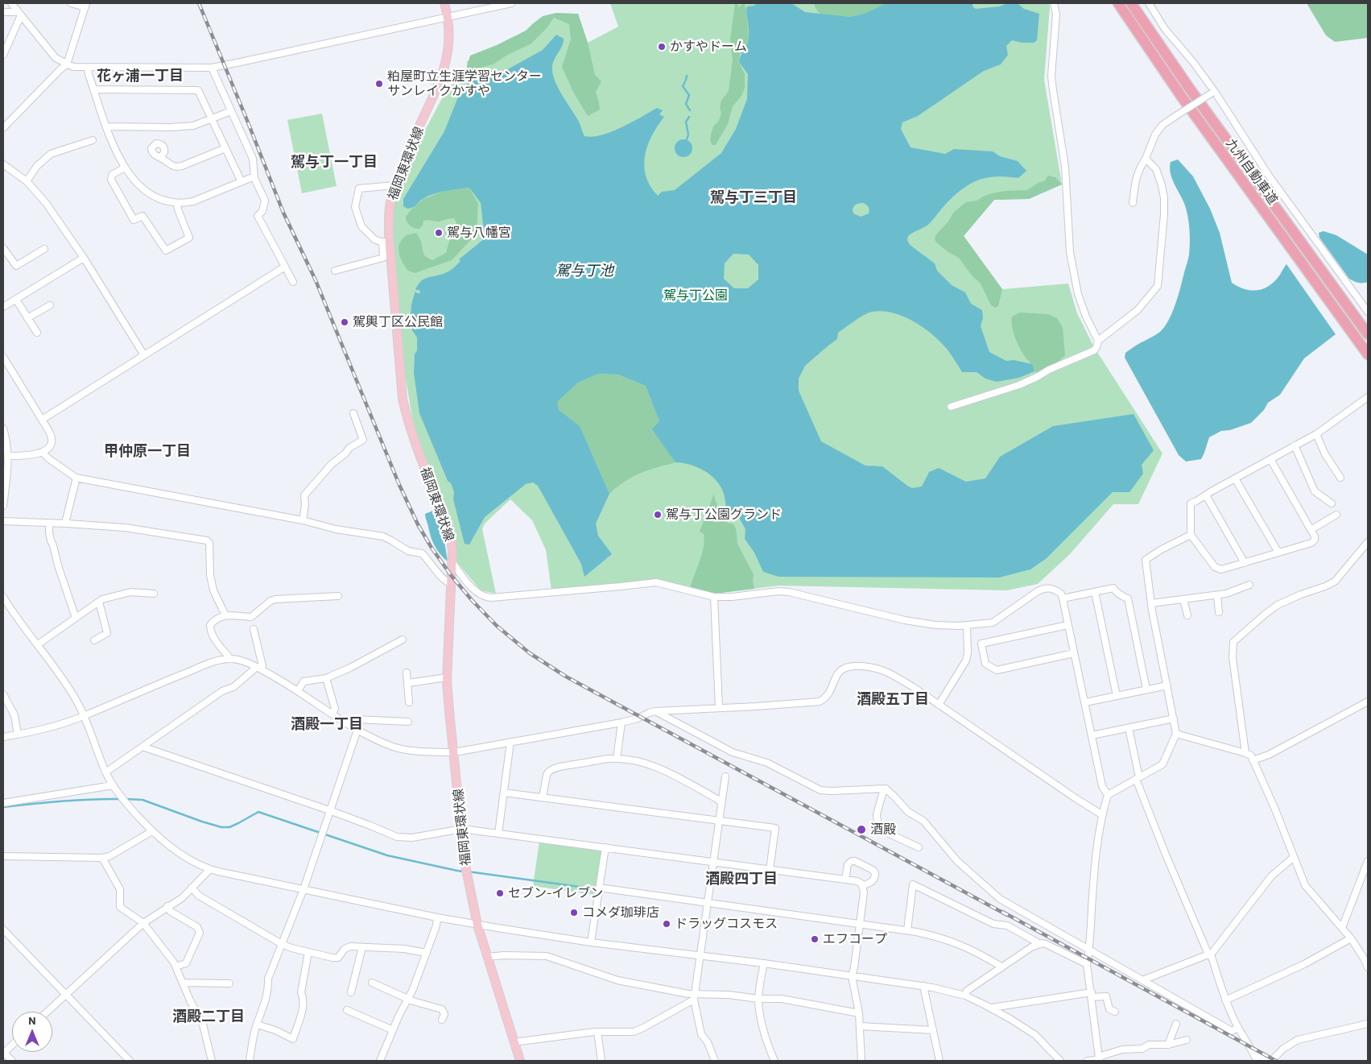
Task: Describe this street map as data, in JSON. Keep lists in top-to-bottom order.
{
  "streets": {
    "highway": ["九州自動車道"],
    "main road": ["福岡東環状線"]
  },
  "districts": [
    "花ヶ浦一丁目",
    "駕与丁一丁目",
    "駕与丁三丁目",
    "甲仲原一丁目",
    "酒殿五丁目",
    "酒殿一丁目",
    "酒殿四丁目",
    "酒殿二丁目"
  ],
  "water": ["駕与丁池"],
  "parks": ["駕与丁公園"],
  "places": [
    "かすやドーム",
    "粕屋町立生涯学習センター サンレイクかすや",
    "駕与八幡宮",
    "駕輿丁区公民館",
    "駕与丁公園グランド",
    "酒殿",
    "セブン-イレブン",
    "コメダ珈琲店",
    "ドラッグコスモス",
    "エフコープ"
  ],
  "north": "top"
}
